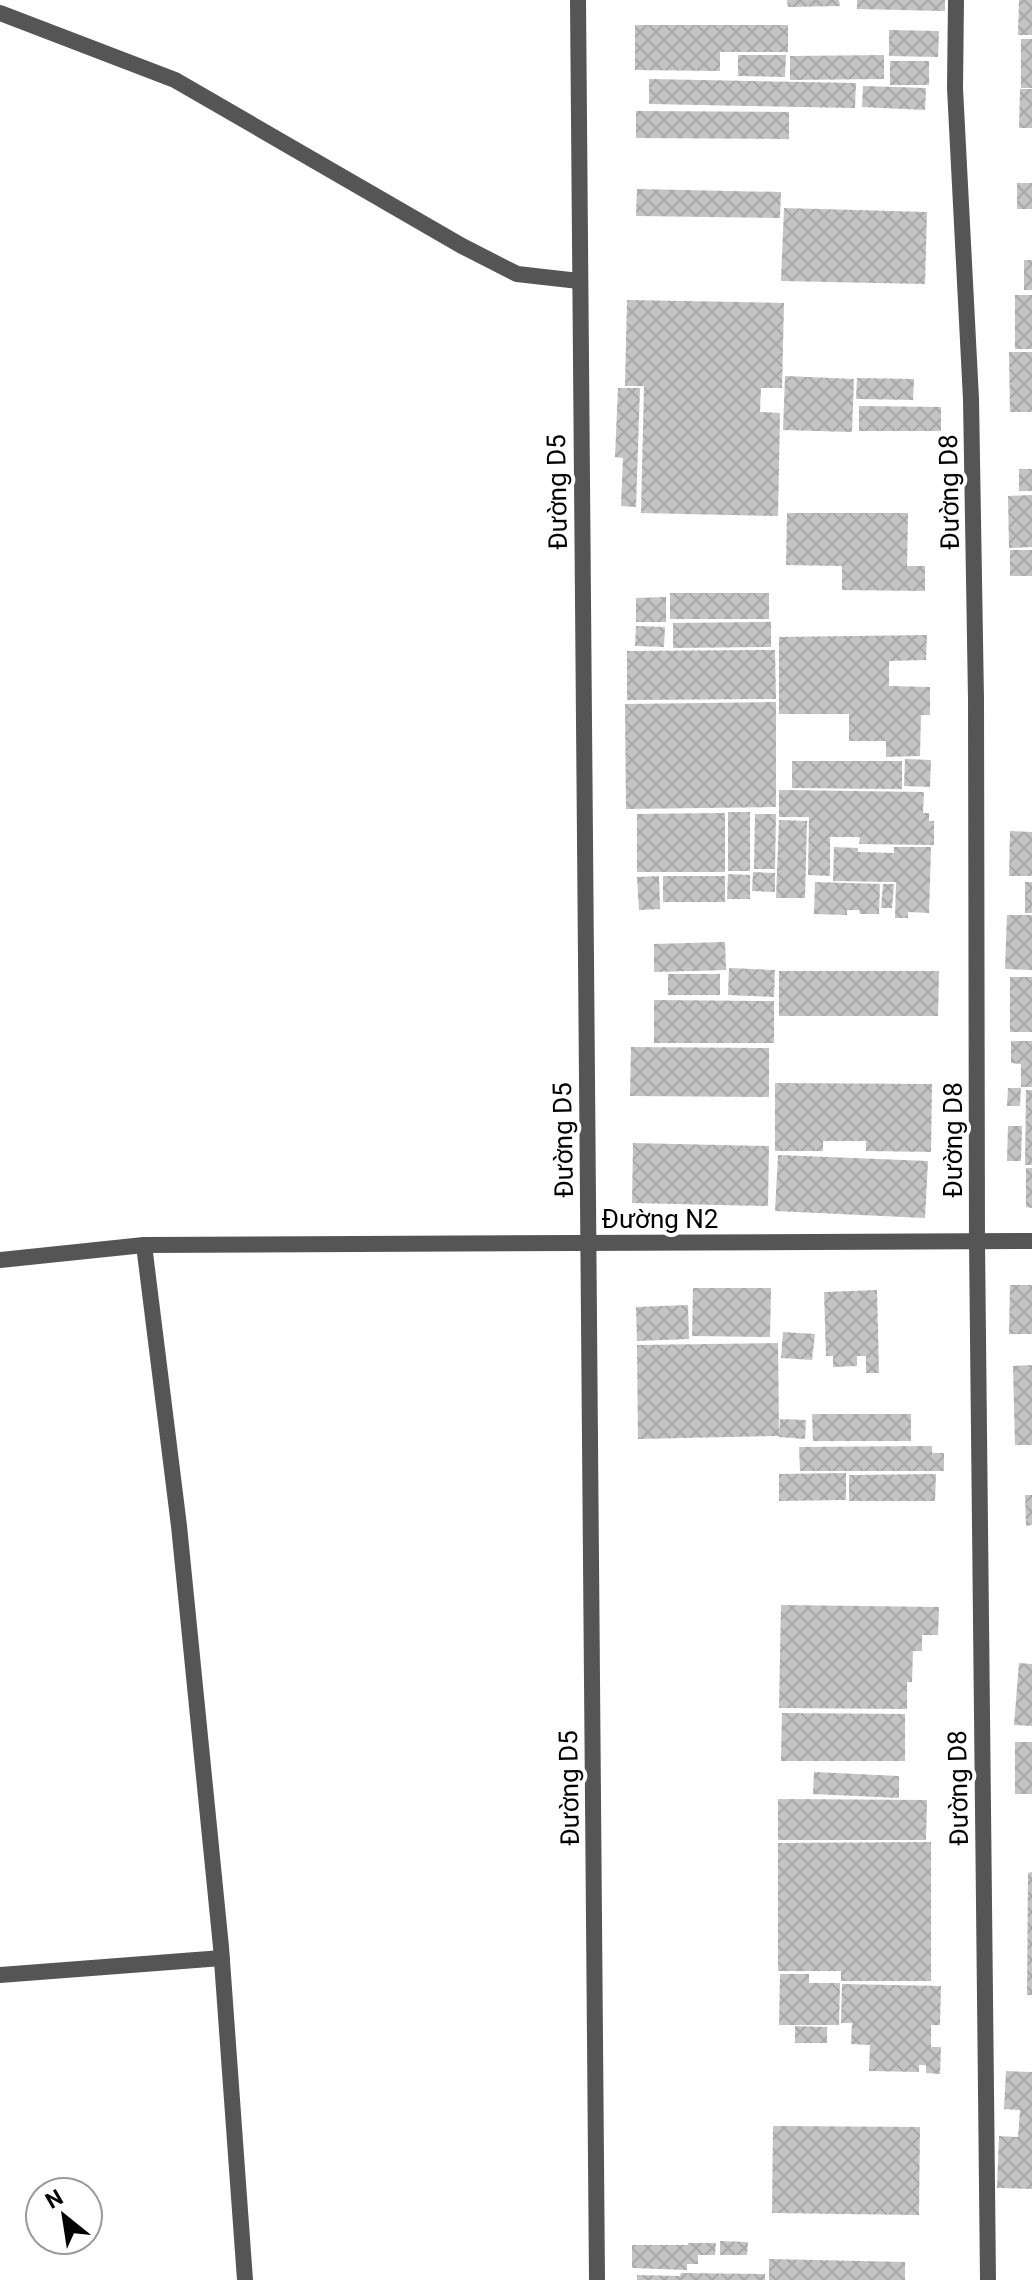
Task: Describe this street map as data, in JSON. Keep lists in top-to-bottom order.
{
  "streets": {
    "street": ["Đường D5", "Đường D8", "Đường N2"]
  },
  "crossings": [
    ["Đường D5", "Đường N2"],
    ["Đường D8", "Đường N2"]
  ],
  "north": "top left"
}
